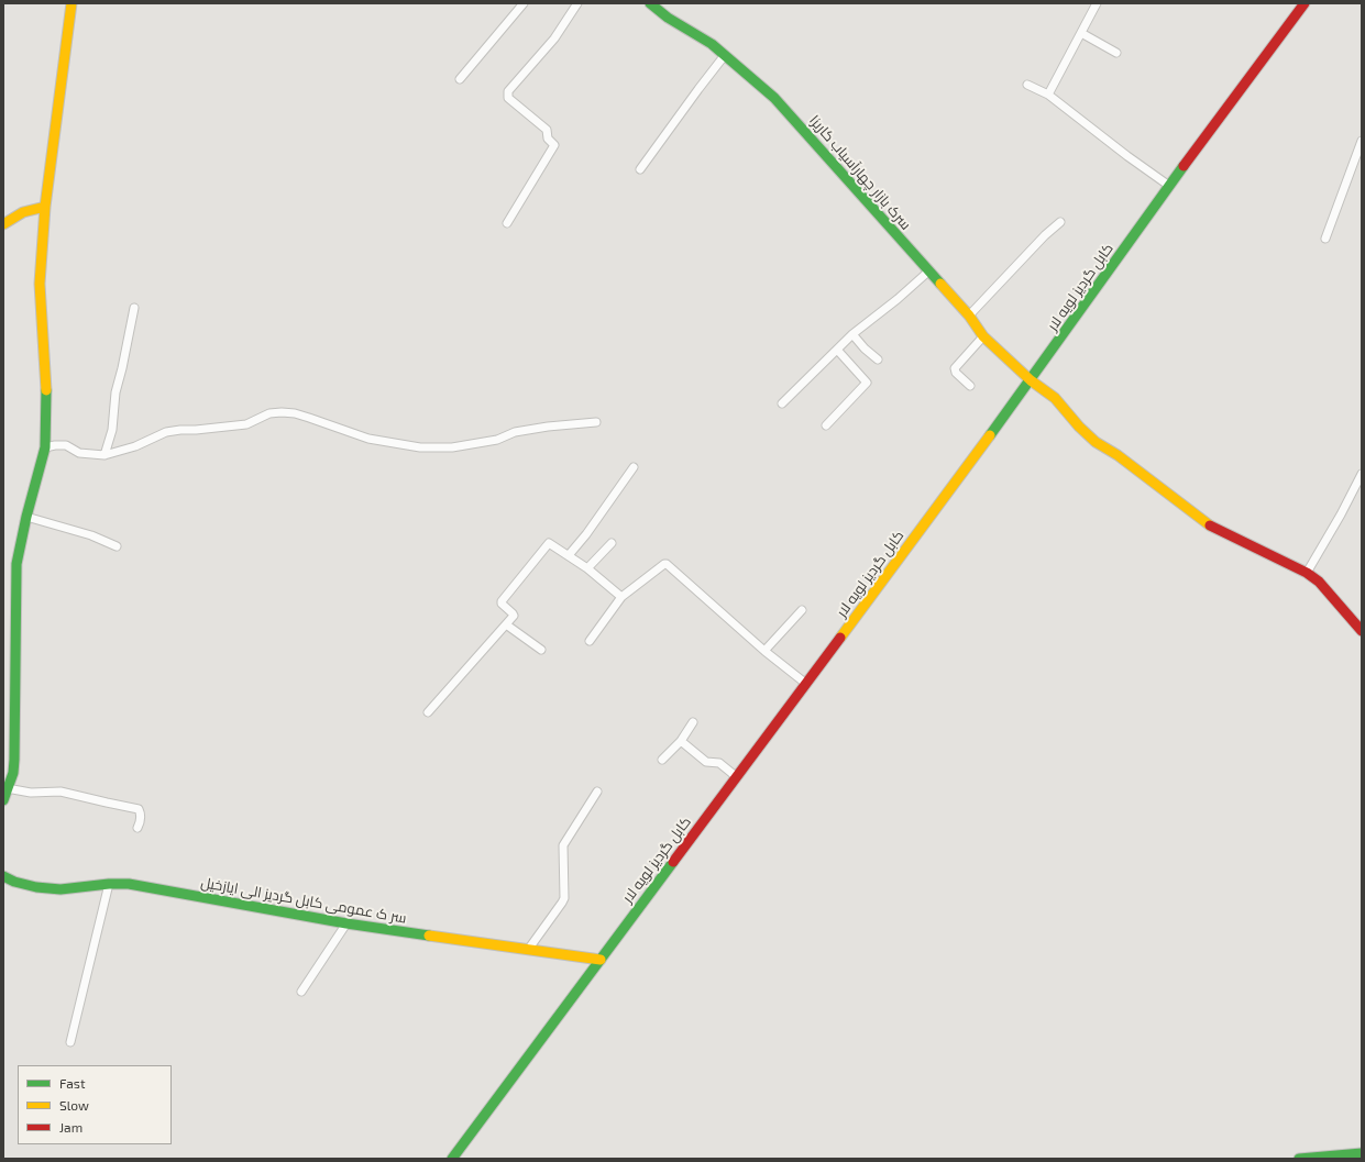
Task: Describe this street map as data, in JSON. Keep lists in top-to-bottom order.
{
  "streets": {
    "main road": ["سرک بازار چهارآسیاب کاریزا", "کابل گردیز لویه لار", "سر ک عمومی کابل گردیز الی ایازخیل"]
  },
  "crossings": [
    ["سرک بازار چهارآسیاب کاریزا", "کابل گردیز لویه لار"],
    ["کابل گردیز لویه لار", "سر ک عمومی کابل گردیز الی ایازخیل"]
  ],
  "legend": ["Fast", "Slow", "Jam"]
}
